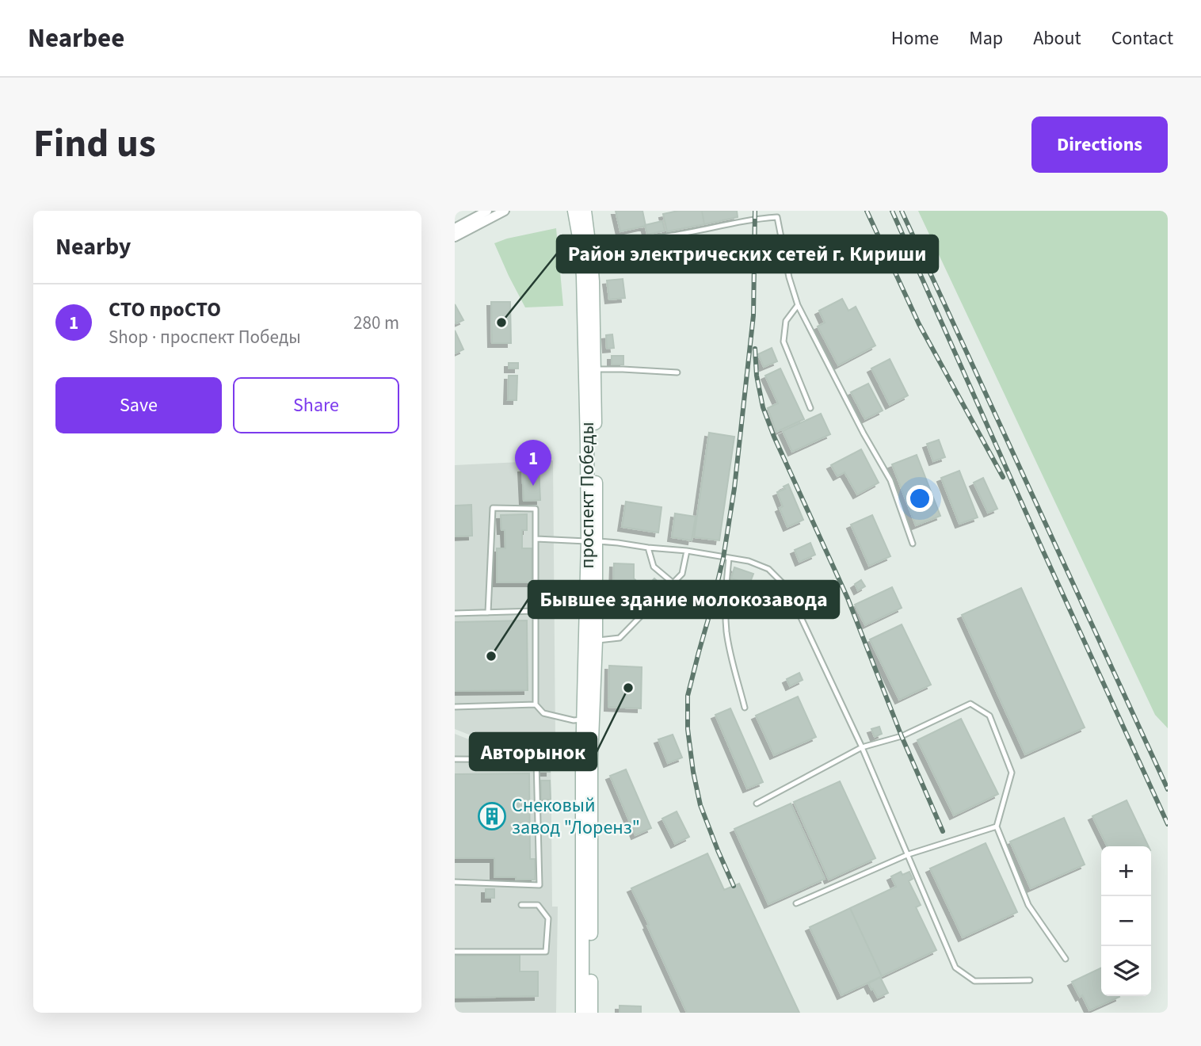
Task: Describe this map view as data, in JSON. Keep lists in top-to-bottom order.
{
  "streets": {
    "main road": ["проспект Победы"]
  },
  "places": {
    "other": ["Район электрических сетей г. Кириши", "Бывшее здание молокозавода", "Авторынок"],
    "building": ["Снековый завод \"Лоренз\""]
  },
  "page": {
    "header": "Nearbee",
    "nav": [
      "Home",
      "Map",
      "About",
      "Contact"
    ],
    "title": "Find us",
    "buttons": [
      "Directions",
      ["Save", "Share"]
    ],
    "heading": "Nearby",
    "list": [
      {
        "mark": "1",
        "name": "СТО проСТО",
        "note": "Shop · проспект Победы",
        "value": "280 m"
      }
    ],
    "pins": "1",
    "map_buttons": ["+", "−"]
  }
}
